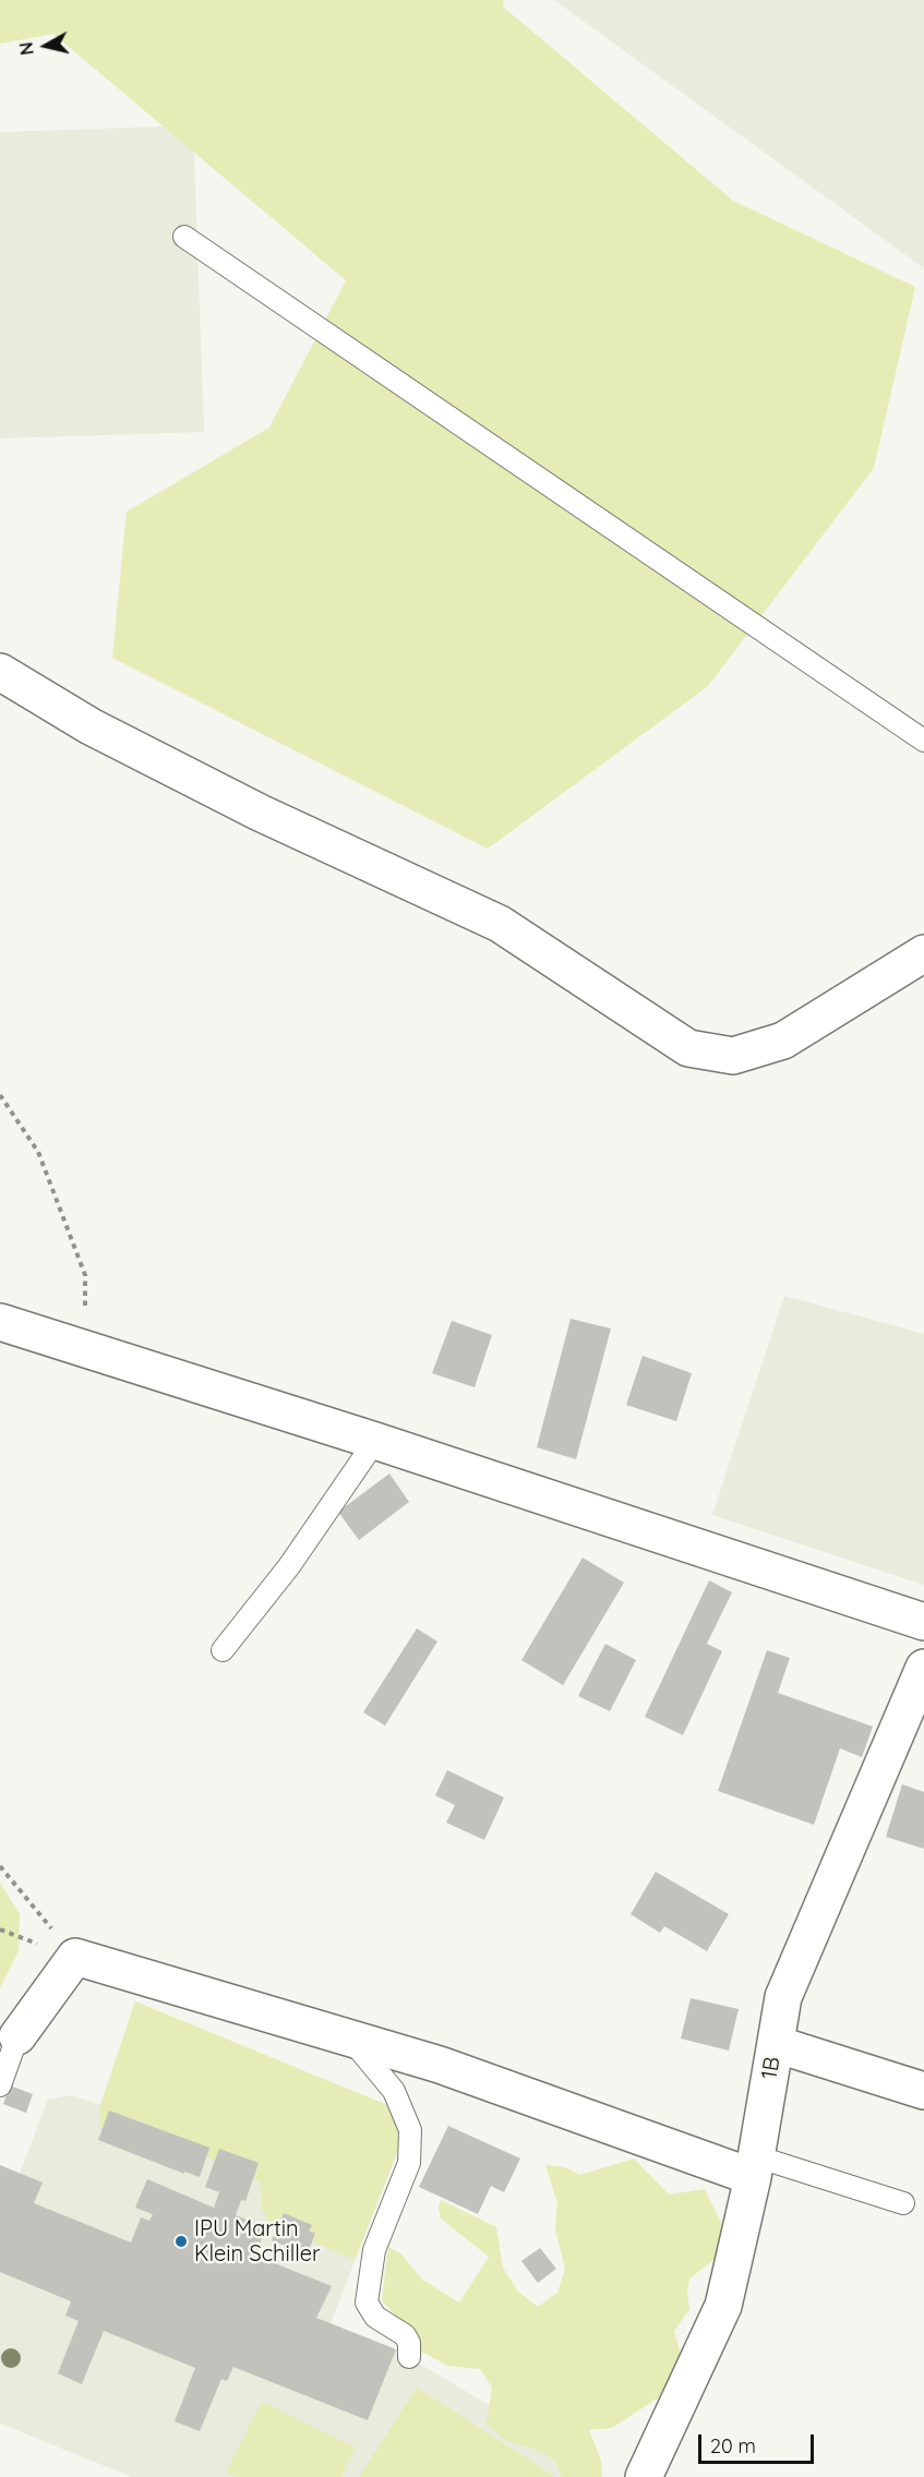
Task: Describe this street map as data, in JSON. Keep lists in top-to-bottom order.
{
  "streets": {
    "street": ["1B"]
  },
  "places": ["IPU Martin Klein Schiller"],
  "scale_bar": "20 m",
  "north": "left"
}
